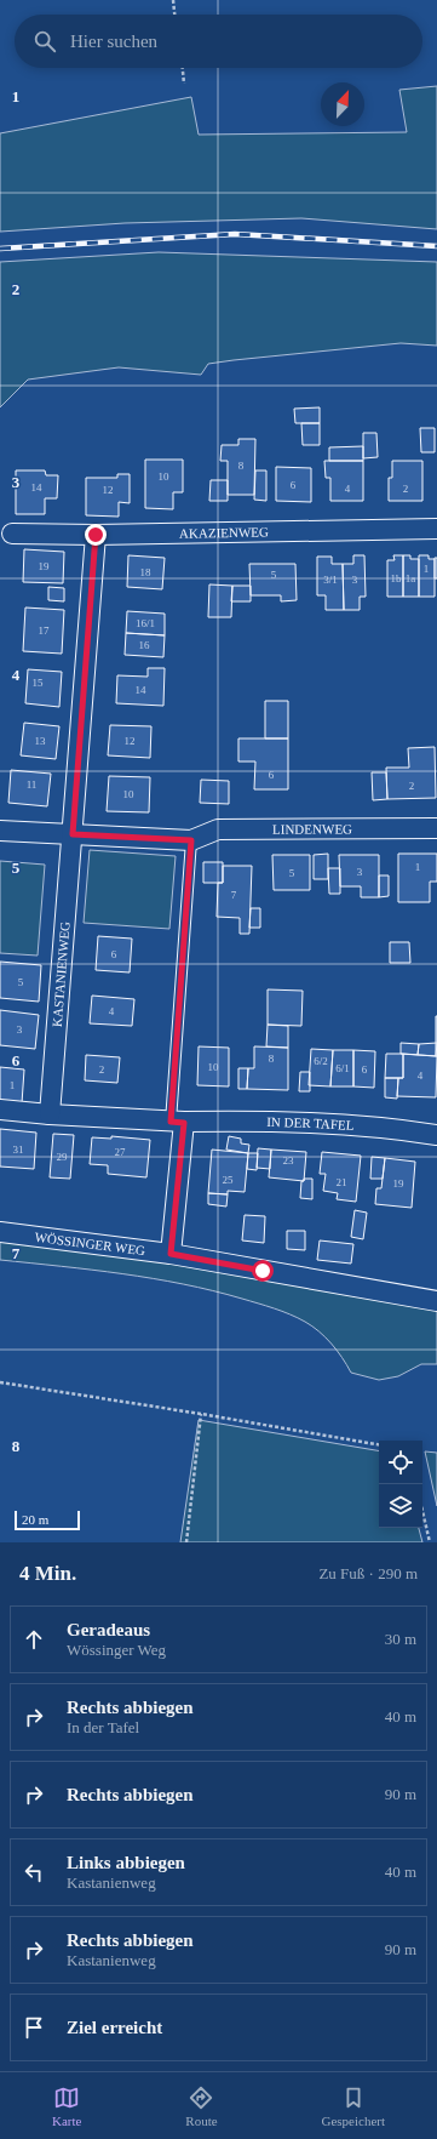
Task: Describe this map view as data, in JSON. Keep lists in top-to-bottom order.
{
  "streets": {
    "street": [
      "AKAZIENWEG",
      "LINDENWEG",
      "KASTANIENWEG",
      "IN DER TAFEL",
      "WÖSSINGER WEG"
    ]
  },
  "crossings": [
    ["AKAZIENWEG", "KASTANIENWEG"],
    ["KASTANIENWEG", "IN DER TAFEL"]
  ],
  "house_numbers": [
    "8",
    "10",
    "6",
    "14",
    "4",
    "2",
    "12",
    "19",
    "1",
    "18",
    "5",
    "1b",
    "1a",
    "3/1",
    "3",
    "16/1",
    "17",
    "16",
    "15",
    "14",
    "13",
    "12",
    "6",
    "11",
    "2",
    "10",
    "1",
    "3",
    "5",
    "7",
    "6",
    "5",
    "4",
    "3",
    "8",
    "6/2",
    "10",
    "6/1",
    "2",
    "6",
    "4",
    "1",
    "31",
    "27",
    "29",
    "23",
    "25",
    "21",
    "19"
  ],
  "scale_bar": "20 m",
  "north": "top right",
  "page": {
    "search": "Hier suchen",
    "scale": "20 m",
    "heading": ["4 Min.", "Zu Fuß · 290 m"],
    "list": [
      ["Geradeaus", "Wössinger Weg", "30 m"],
      ["Rechts abbiegen", "In der Tafel", "40 m"],
      ["Rechts abbiegen", "90 m"],
      ["Links abbiegen", "Kastanienweg", "40 m"],
      ["Rechts abbiegen", "Kastanienweg", "90 m"],
      "Ziel erreicht"
    ],
    "nav": ["Karte", "Route", "Gespeichert"]
  },
  "grid": {
    "rows": [
      "1",
      "2",
      "3",
      "4",
      "5",
      "6",
      "7",
      "8"
    ]
  }
}
